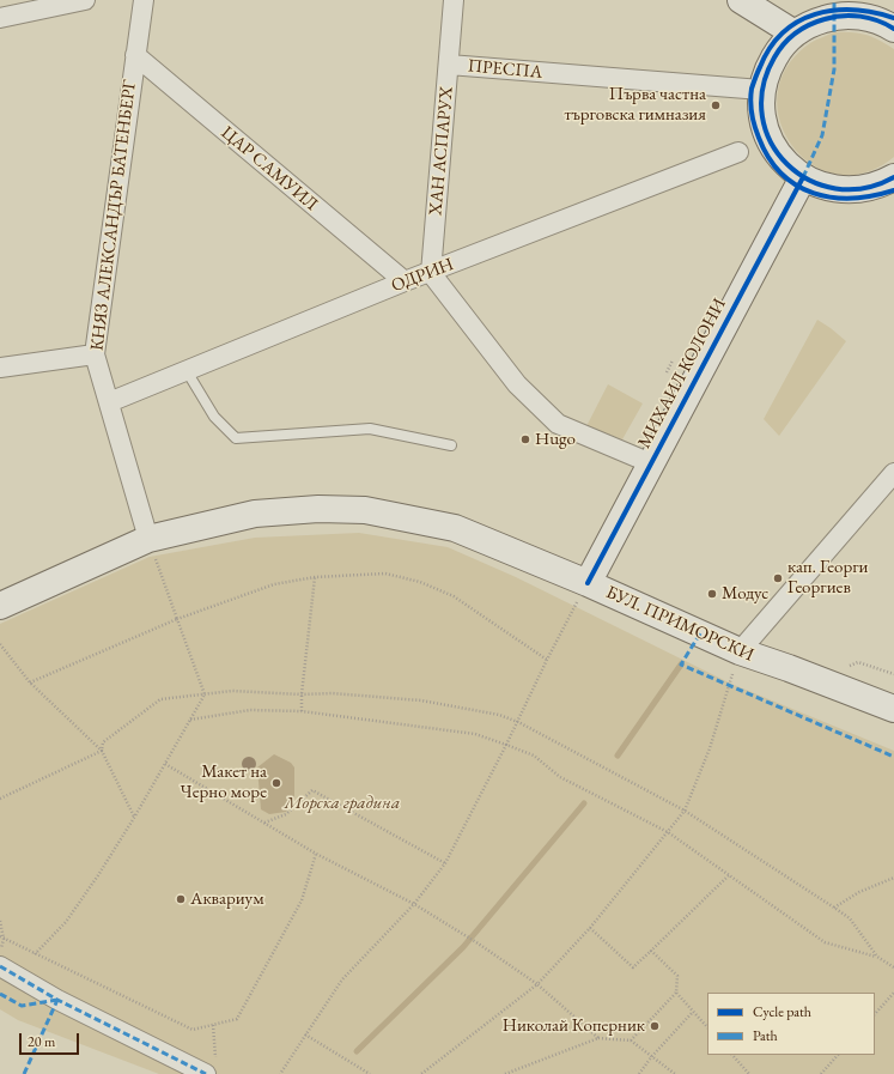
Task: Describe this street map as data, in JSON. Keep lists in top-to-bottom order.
{
  "streets": {
    "main road": ["МИХАИЛ КОЛОНИ", "БУЛ. ПРИМОРСКИ"],
    "street": [
      "ПРЕСПА",
      "ХАН АСПАРУХ",
      "ЦАР САМУИЛ",
      "КНЯЗ АЛЕКСАНДЪР БАТЕНБЕРГ",
      "ОДРИН"
    ]
  },
  "crossings": [
    ["ПРЕСПА", "ХАН АСПАРУХ"],
    ["ХАН АСПАРУХ", "ОДРИН"],
    ["ЦАР САМУИЛ", "КНЯЗ АЛЕКСАНДЪР БАТЕНБЕРГ"],
    ["ЦАР САМУИЛ", "ОДРИН"],
    ["КНЯЗ АЛЕКСАНДЪР БАТЕНБЕРГ", "ОДРИН"],
    ["КНЯЗ АЛЕКСАНДЪР БАТЕНБЕРГ", "БУЛ. ПРИМОРСКИ"],
    ["МИХАИЛ КОЛОНИ", "БУЛ. ПРИМОРСКИ"]
  ],
  "parks": ["Морска градина"],
  "places": [
    "Първа частна търговска гимназия",
    "Hugo",
    "кап. Георги Георгиев",
    "Модус",
    "Макет на Черно море",
    "Аквариум",
    "Николай Коперник"
  ],
  "legend": ["Cycle path", "Path"],
  "scale_bar": "20 m"
}
